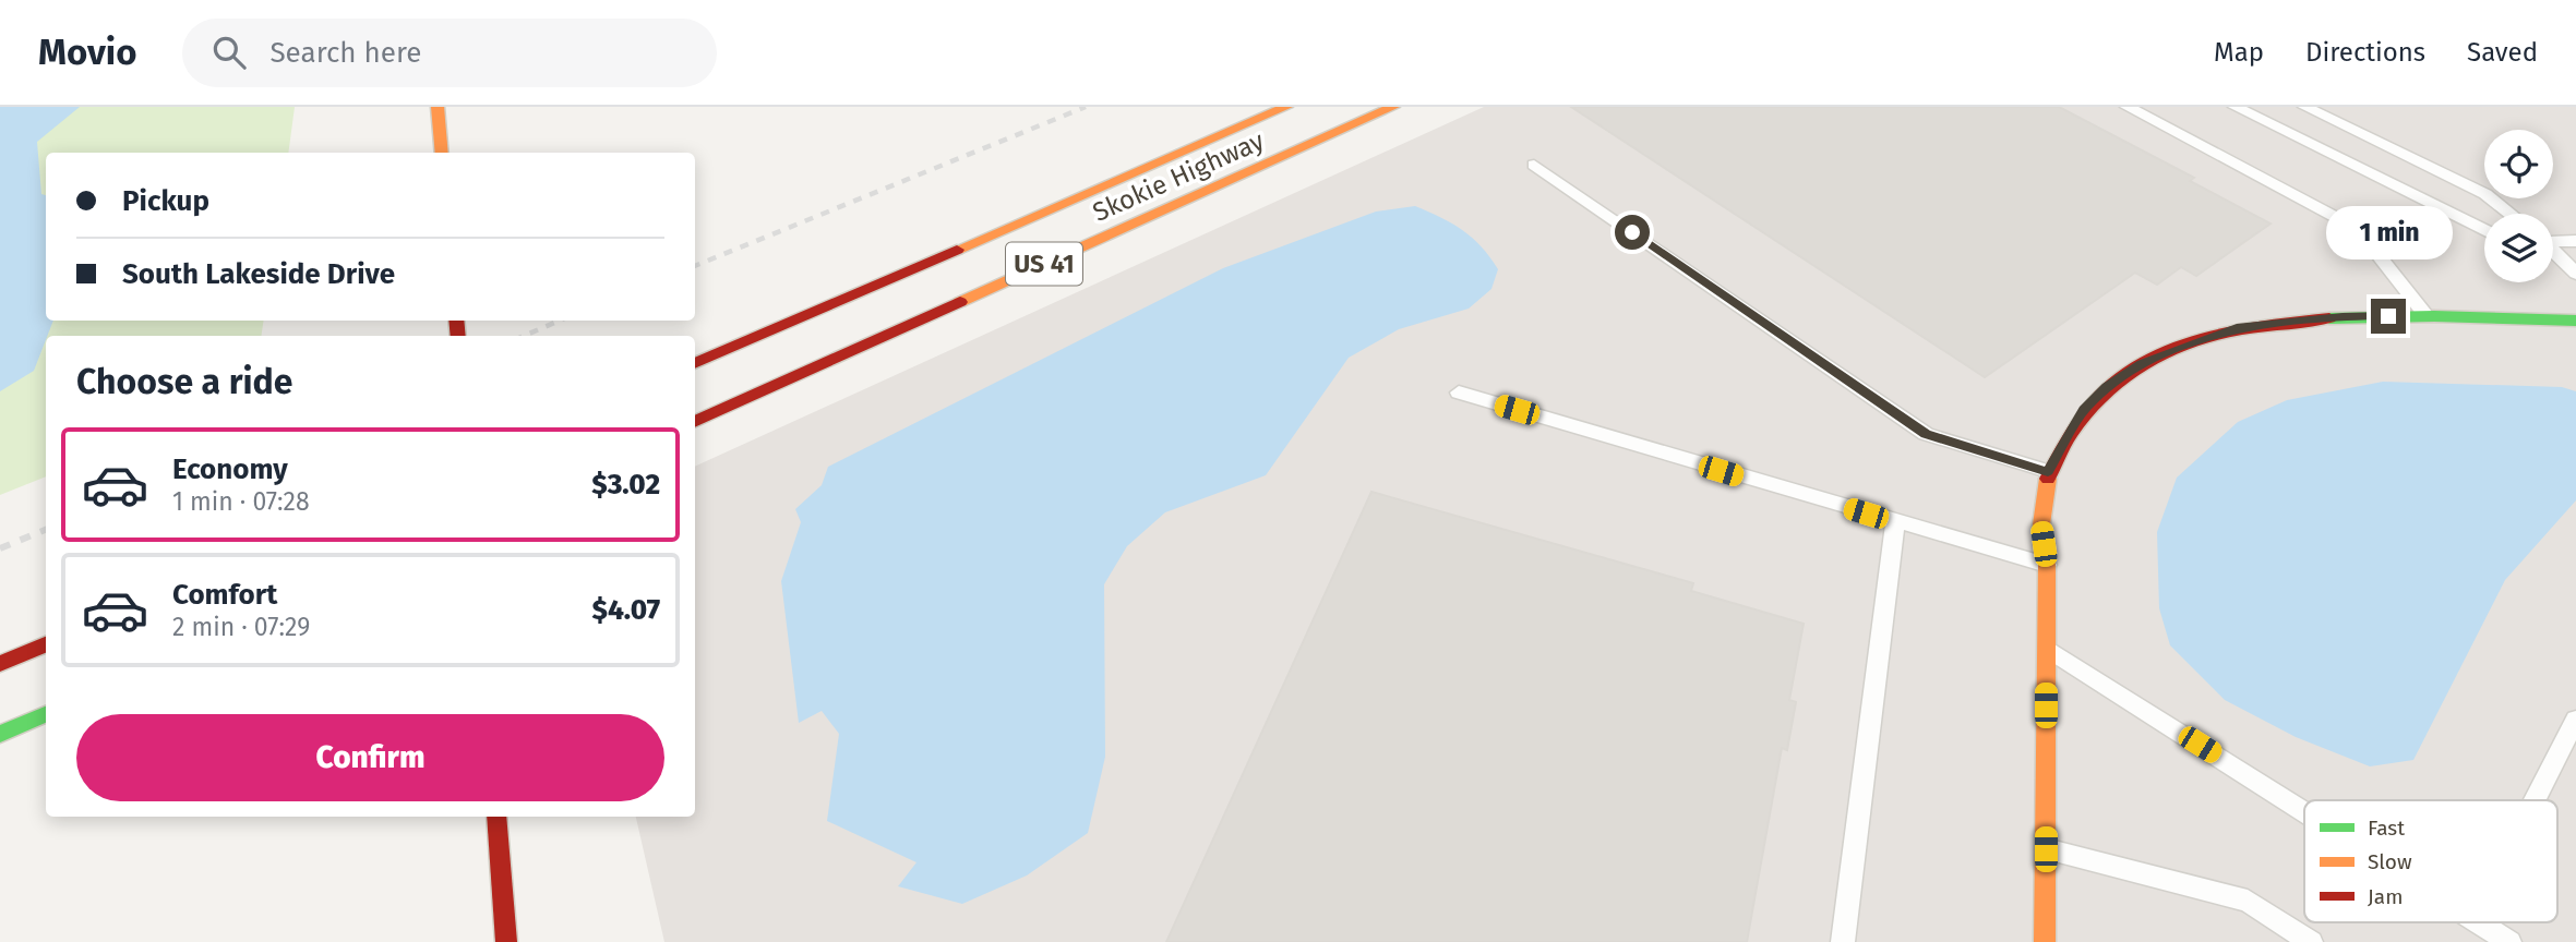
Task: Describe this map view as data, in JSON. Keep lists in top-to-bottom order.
{
  "streets": {
    "main road": ["Skokie Highway", "US 41"]
  },
  "legend": ["Fast", "Slow", "Jam"],
  "page": {
    "header": "Movio",
    "search": "Search here",
    "nav": ["Map", "Directions", "Saved"],
    "banner": ["Pickup", "South Lakeside Drive"],
    "bubble": "1 min",
    "heading": "Choose a ride",
    "list": [
      {
        "name": "Economy",
        "note": "1 min · 07:28",
        "value": "$3.02"
      },
      {
        "name": "Comfort",
        "note": "2 min · 07:29",
        "value": "$4.07"
      }
    ],
    "buttons": "Confirm"
  }
}
